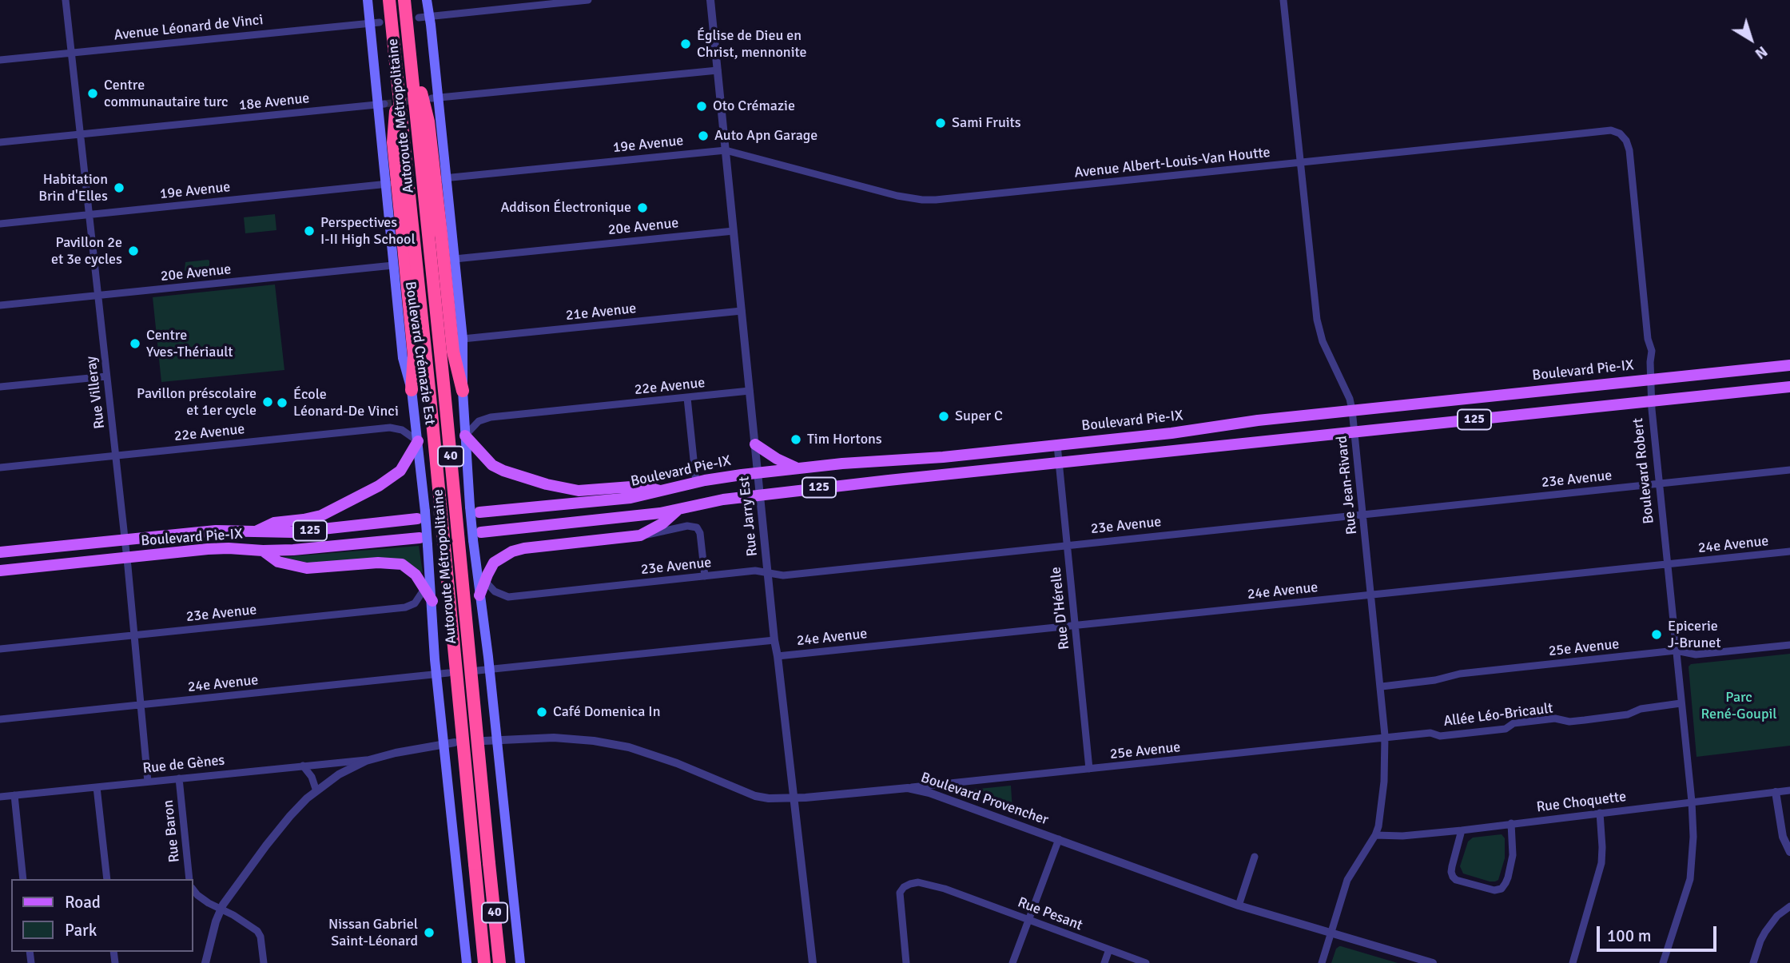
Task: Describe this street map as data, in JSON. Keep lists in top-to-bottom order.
{
  "streets": {
    "highway": ["Autoroute Métropolitaine", "40"],
    "main road": ["Boulevard Crémazie Est", "Boulevard Pie-IX", "125"],
    "street": [
      "Avenue Léonard de Vinci",
      "18e Avenue",
      "19e Avenue",
      "Avenue Albert-Louis-Van Houtte",
      "20e Avenue",
      "21e Avenue",
      "22e Avenue",
      "Rue Villeray",
      "Boulevard Robert",
      "23e Avenue",
      "Rue Jean-Rivard",
      "Rue Jarry Est",
      "24e Avenue",
      "Rue D'Hérelle",
      "25e Avenue",
      "Allée Léo-Bricault",
      "Rue de Gènes",
      "Boulevard Provencher",
      "Rue Choquette",
      "Rue Baron",
      "Rue Pesant"
    ]
  },
  "crossings": [
    ["Avenue Léonard de Vinci", "Boulevard Crémazie Est"],
    ["Avenue Léonard de Vinci", "Rue Villeray"],
    ["18e Avenue", "Boulevard Crémazie Est"],
    ["18e Avenue", "Rue Villeray"],
    ["19e Avenue", "Avenue Albert-Louis-Van Houtte"],
    ["19e Avenue", "Boulevard Crémazie Est"],
    ["19e Avenue", "Rue Villeray"],
    ["19e Avenue", "Rue Jarry Est"],
    ["Avenue Albert-Louis-Van Houtte", "Boulevard Robert"],
    ["Avenue Albert-Louis-Van Houtte", "Rue Jean-Rivard"],
    ["Avenue Albert-Louis-Van Houtte", "Rue Jarry Est"],
    ["20e Avenue", "Boulevard Crémazie Est"],
    ["20e Avenue", "Rue Villeray"],
    ["20e Avenue", "Rue Jarry Est"],
    ["21e Avenue", "Rue Jarry Est"],
    ["Boulevard Crémazie Est", "Boulevard Pie-IX"],
    ["Boulevard Crémazie Est", "22e Avenue"],
    ["Boulevard Crémazie Est", "23e Avenue"],
    ["Boulevard Pie-IX", "Rue Villeray"],
    ["Boulevard Pie-IX", "Boulevard Robert"],
    ["Boulevard Pie-IX", "Rue Jean-Rivard"],
    ["Boulevard Pie-IX", "Rue Jarry Est"],
    ["Boulevard Pie-IX", "Rue D'Hérelle"],
    ["22e Avenue", "Rue Villeray"],
    ["22e Avenue", "Rue Jarry Est"],
    ["Rue Villeray", "23e Avenue"],
    ["Rue Villeray", "24e Avenue"],
    ["Rue Villeray", "Rue de Gènes"],
    ["125", "Boulevard Robert"],
    ["125", "Rue Jean-Rivard"],
    ["125", "Rue Jarry Est"],
    ["125", "Rue D'Hérelle"],
    ["Boulevard Robert", "23e Avenue"],
    ["Boulevard Robert", "24e Avenue"],
    ["Boulevard Robert", "25e Avenue"],
    ["Boulevard Robert", "Allée Léo-Bricault"],
    ["Boulevard Robert", "Rue Choquette"],
    ["23e Avenue", "Rue Jean-Rivard"],
    ["23e Avenue", "Rue Jarry Est"],
    ["23e Avenue", "Rue D'Hérelle"],
    ["Rue Jean-Rivard", "24e Avenue"],
    ["Rue Jean-Rivard", "25e Avenue"],
    ["Rue Jean-Rivard", "Allée Léo-Bricault"],
    ["Rue Jean-Rivard", "Boulevard Provencher"],
    ["Rue Jean-Rivard", "Rue Choquette"],
    ["Rue Jarry Est", "24e Avenue"],
    ["Rue Jarry Est", "Boulevard Provencher"],
    ["24e Avenue", "Rue D'Hérelle"],
    ["Rue D'Hérelle", "25e Avenue"],
    ["25e Avenue", "Allée Léo-Bricault"],
    ["25e Avenue", "Boulevard Provencher"],
    ["Rue de Gènes", "Rue Baron"]
  ],
  "parks": ["Parc René-Goupil"],
  "places": [
    "Église de Dieu en Christ, mennonite",
    "Centre communautaire turc",
    "Oto Crémazie",
    "Sami Fruits",
    "Auto Apn Garage",
    "Habitation Brin d'Elles",
    "Addison Électronique",
    "Perspectives I-II High School",
    "Pavillon 2e et 3e cycles",
    "Centre Yves-Thériault",
    "Pavillon préscolaire et 1er cycle",
    "École Léonard-De Vinci",
    "Super C",
    "Tim Hortons",
    "Epicerie J-Brunet",
    "Café Domenica In",
    "Nissan Gabriel Saint-Léonard"
  ],
  "legend": ["Road", "Park"],
  "scale_bar": "100 m",
  "north": "bottom right"
}
